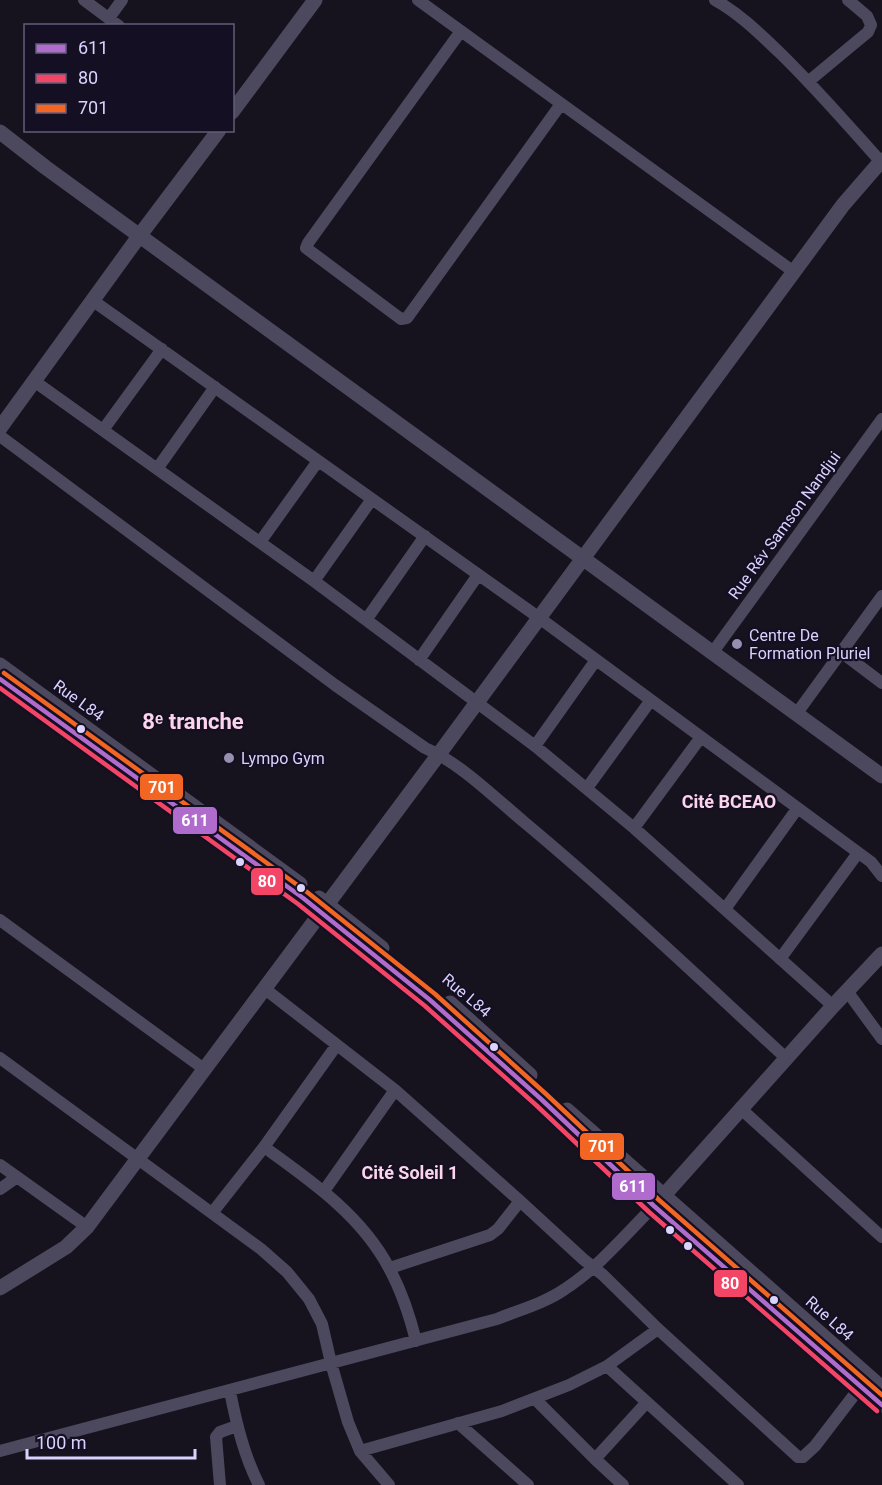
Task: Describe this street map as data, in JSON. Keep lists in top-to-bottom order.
{
  "streets": {
    "street": ["Rue Rév Samson Nandjui", "Rue L84"]
  },
  "districts": ["8ᵉ tranche", "Cité BCEAO", "Cité Soleil 1"],
  "places": ["Centre De Formation Pluriel", "Lympo Gym"],
  "lines": ["transit line 701", "transit line 611", "transit line 80"],
  "legend": ["611", "80", "701"],
  "scale_bar": "100 m"
}
